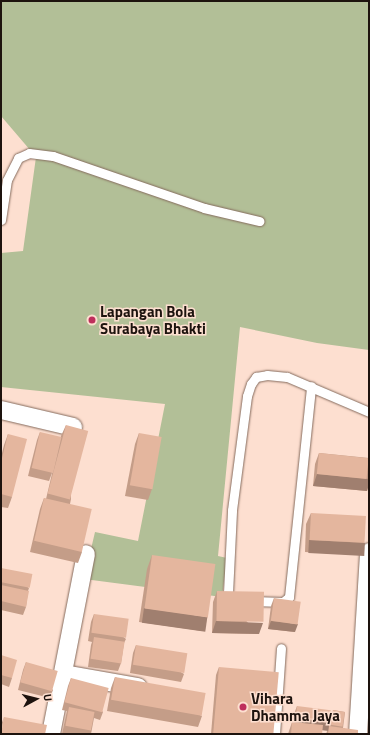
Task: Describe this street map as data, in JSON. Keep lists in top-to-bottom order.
{
  "places": ["Lapangan Bola Surabaya Bhakti", "Vihara Dhamma Jaya"],
  "north": "right"
}
